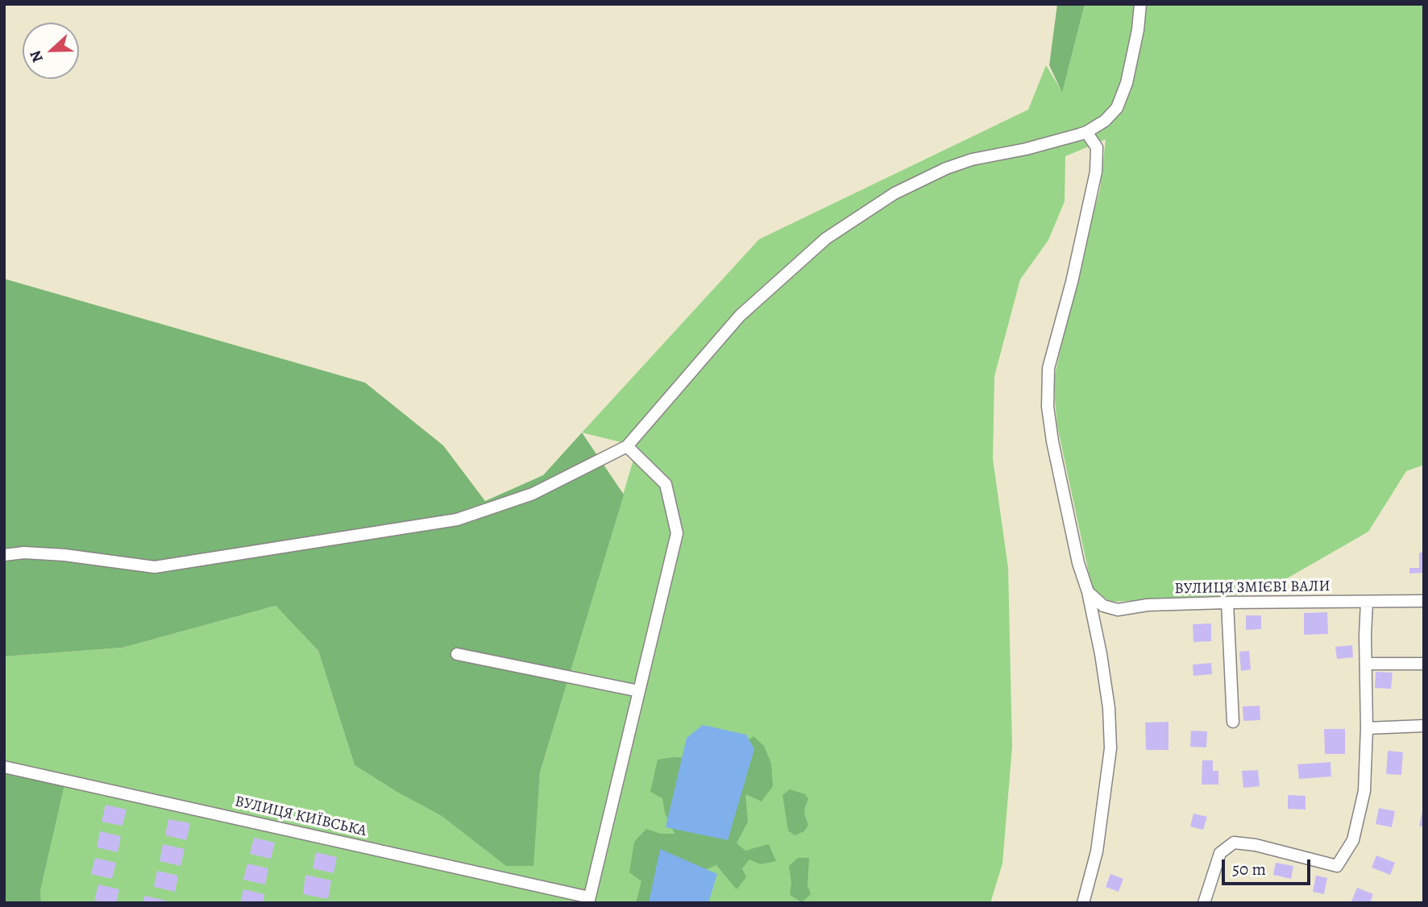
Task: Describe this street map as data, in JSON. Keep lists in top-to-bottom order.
{
  "streets": {
    "street": ["ВУЛИЦЯ ЗМІЄВІ ВАЛИ", "ВУЛИЦЯ КИЇВСЬКА"]
  },
  "scale_bar": "50 m",
  "north": "left"
}
